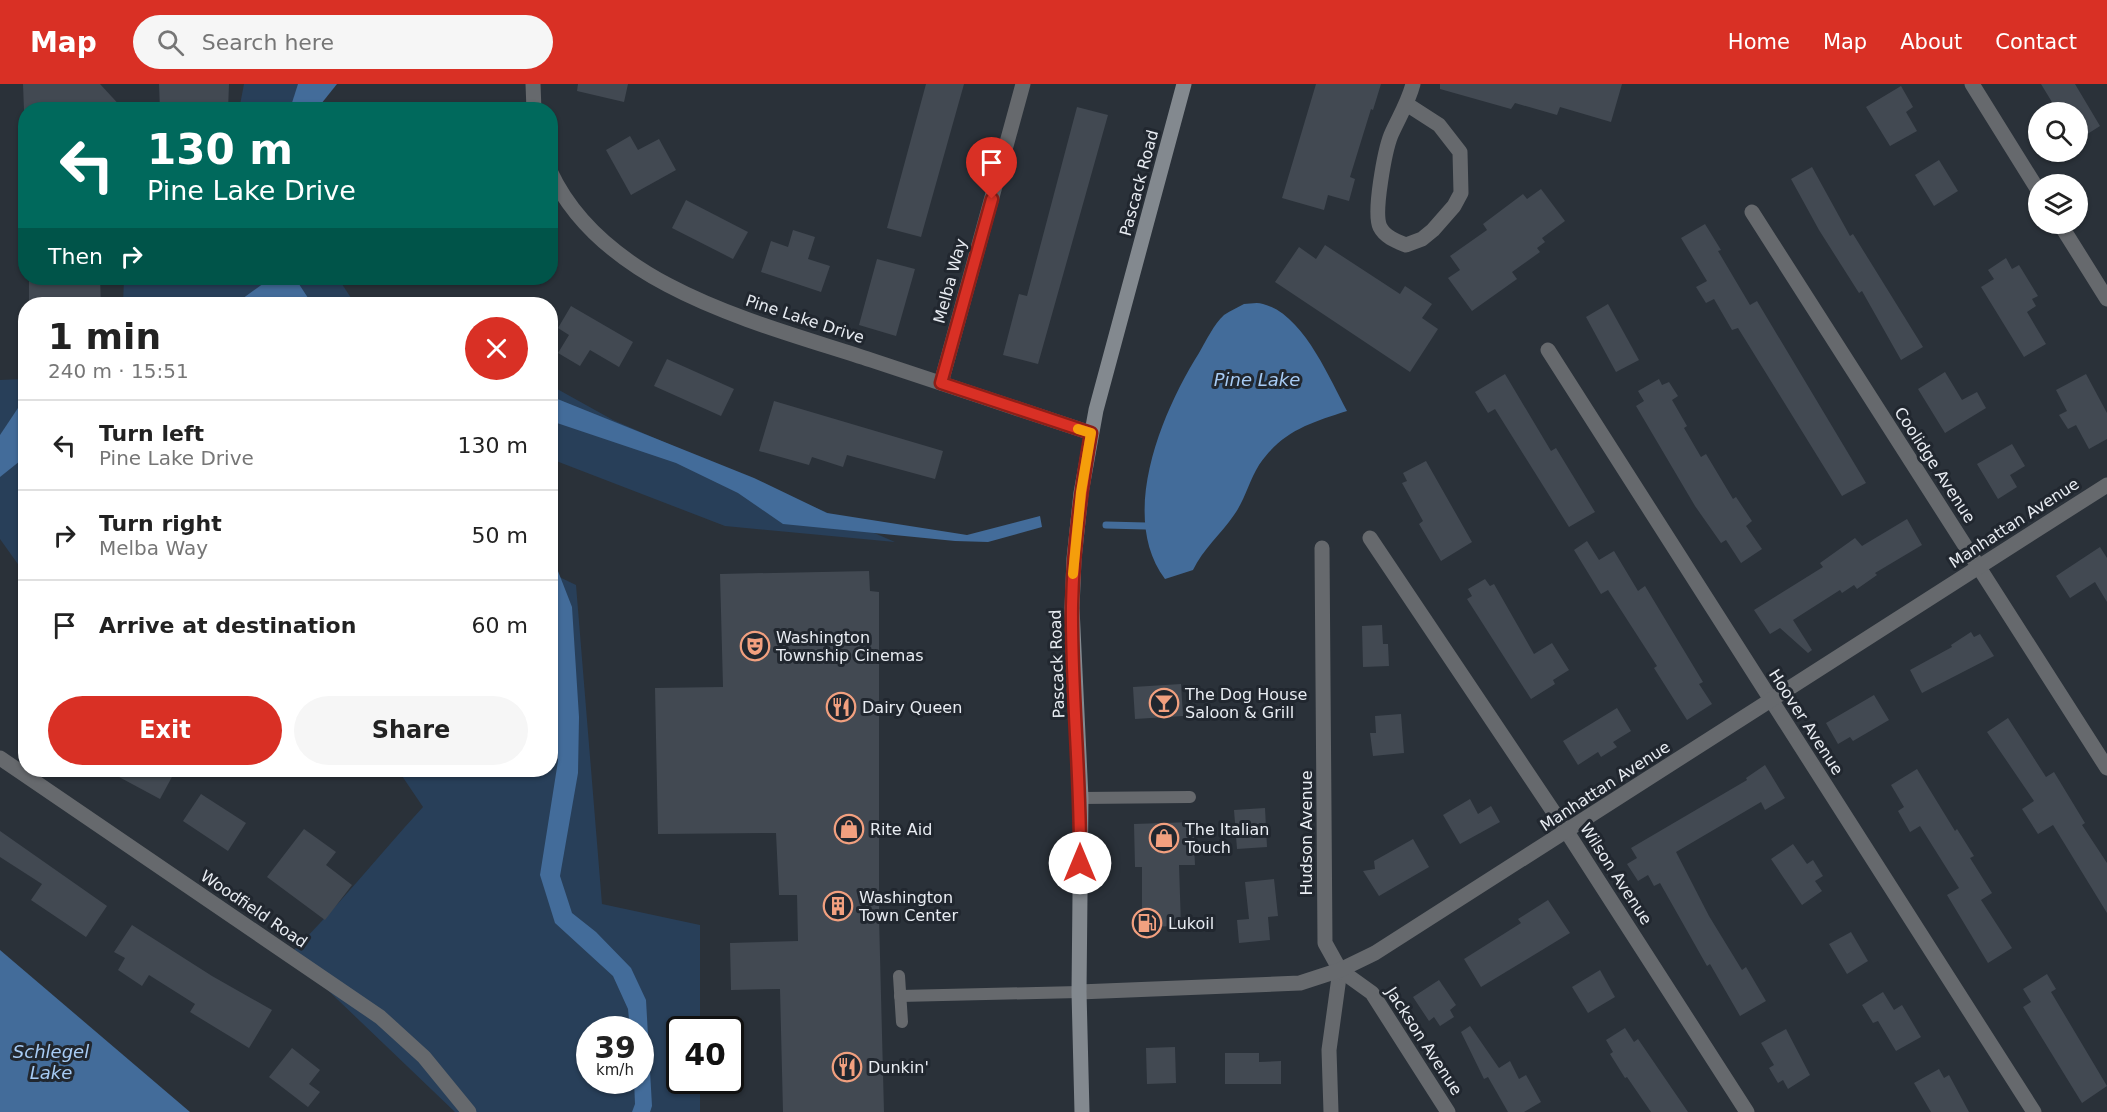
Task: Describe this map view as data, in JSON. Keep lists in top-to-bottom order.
{
  "streets": {
    "street": [
      "Pascack Road",
      "Melba Way",
      "Pine Lake Drive",
      "Coolidge Avenue",
      "Manhattan Avenue",
      "Hoover Avenue",
      "Hudson Avenue",
      "Wilson Avenue",
      "Woodfield Road",
      "Jackson Avenue"
    ]
  },
  "crossings": [
    ["Pascack Road", "Pine Lake Drive"],
    ["Pascack Road", "Manhattan Avenue"],
    ["Melba Way", "Pine Lake Drive"],
    ["Coolidge Avenue", "Manhattan Avenue"],
    ["Manhattan Avenue", "Hoover Avenue"],
    ["Manhattan Avenue", "Hudson Avenue"],
    ["Manhattan Avenue", "Wilson Avenue"],
    ["Manhattan Avenue", "Jackson Avenue"],
    ["Hudson Avenue", "Jackson Avenue"]
  ],
  "water": ["Pine Lake", "Schlegel Lake"],
  "places": {
    "theatre": ["Washington Township Cinemas"],
    "bar": ["The Dog House Saloon & Grill"],
    "restaurant": ["Dairy Queen", "Dunkin'"],
    "shop": ["Rite Aid", "The Italian Touch"],
    "building": ["Washington Town Center"],
    "fuel station": ["Lukoil"]
  },
  "page": {
    "header": "Map",
    "search": "Search here",
    "nav": [
      "Home",
      "Map",
      "About",
      "Contact"
    ],
    "turn": ["130 m", "Pine Lake Drive"],
    "then": "Then",
    "heading": ["1 min", "240 m · 15:51"],
    "list": [
      {
        "name": "Turn left",
        "note": "Pine Lake Drive",
        "value": "130 m"
      },
      {
        "name": "Turn right",
        "note": "Melba Way",
        "value": "50 m"
      },
      {
        "name": "Arrive at destination",
        "value": "60 m"
      }
    ],
    "buttons": ["Exit", "Share"],
    "speed": "39 km/h",
    "limit": "40"
  }
}
